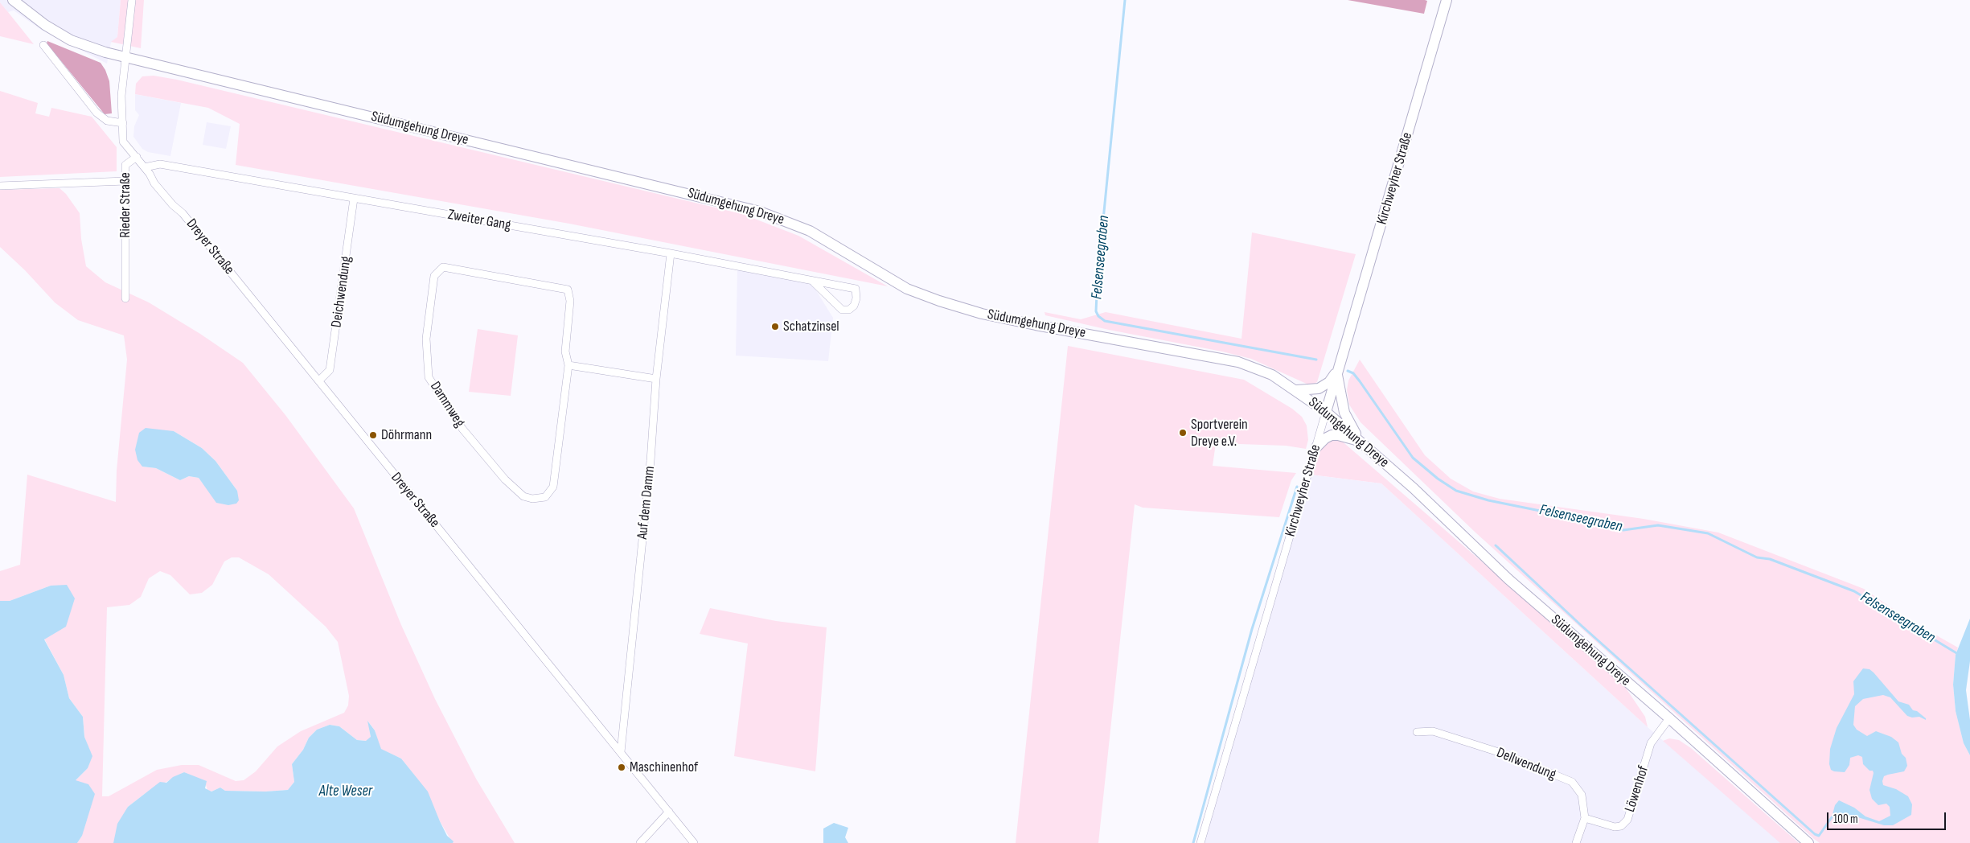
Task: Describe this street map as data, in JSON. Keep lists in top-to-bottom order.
{
  "streets": {
    "main road": ["Südumgehung Dreye", "Kirchweyher Straße"],
    "street": [
      "Rieder Straße",
      "Zweiter Gang",
      "Dreyer Straße",
      "Deichwendung",
      "Dammweg",
      "Auf dem Damm",
      "Dellwendung",
      "Löwenhof"
    ]
  },
  "crossings": [
    ["Südumgehung Dreye", "Kirchweyher Straße"],
    ["Südumgehung Dreye", "Rieder Straße"],
    ["Südumgehung Dreye", "Löwenhof"],
    ["Rieder Straße", "Dreyer Straße"],
    ["Zweiter Gang", "Dreyer Straße"],
    ["Zweiter Gang", "Deichwendung"],
    ["Zweiter Gang", "Auf dem Damm"],
    ["Dreyer Straße", "Deichwendung"],
    ["Dreyer Straße", "Auf dem Damm"],
    ["Dellwendung", "Löwenhof"]
  ],
  "water": ["Felsenseegraben", "Alte Weser"],
  "places": [
    "Schatzinsel",
    "Sportverein Dreye e.V.",
    "Döhrmann",
    "Maschinenhof"
  ],
  "scale_bar": "100 m"
}
